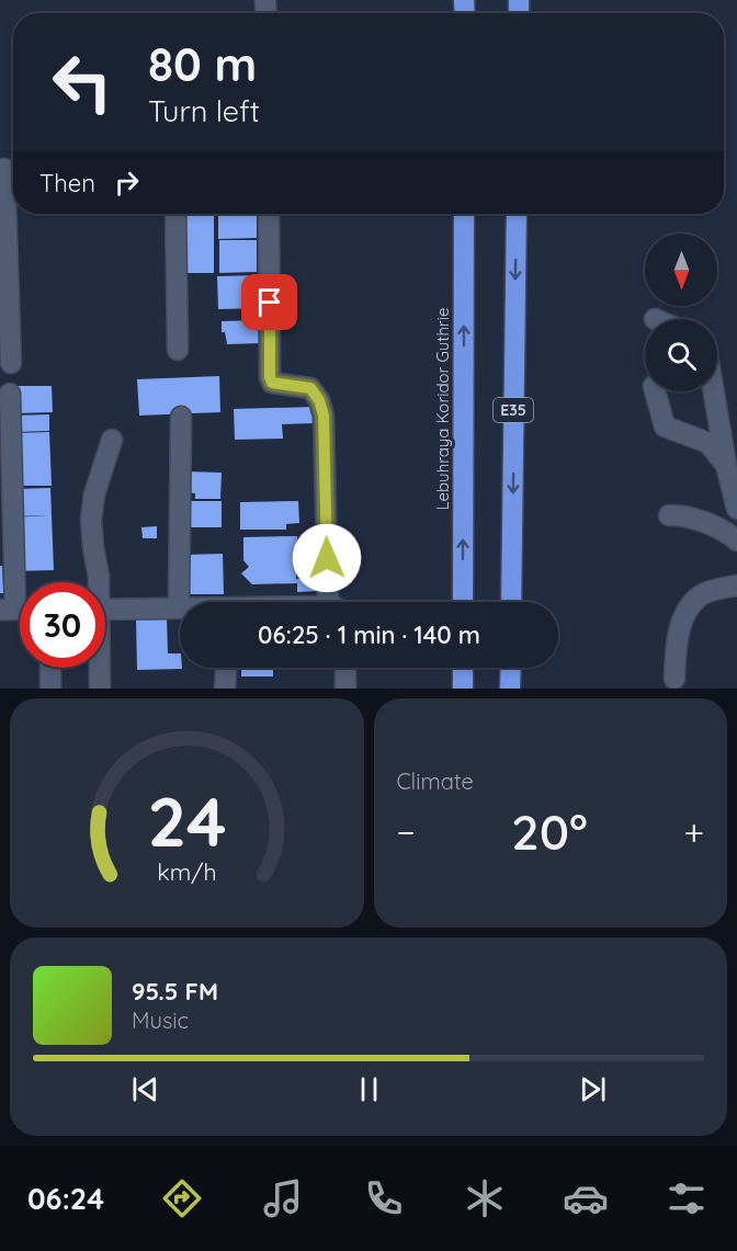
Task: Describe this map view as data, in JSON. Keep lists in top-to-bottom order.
{
  "streets": {
    "highway": ["Lebuhraya Koridor Guthrie", "E35"]
  },
  "north": "bottom",
  "page": {
    "turn": ["80 m", "Turn left"],
    "then": "Then",
    "limit": "30",
    "trip": "06:25 · 1 min · 140 m",
    "tile": "Climate",
    "heat": ["−", "20°", "+"],
    "song": ["95.5 FM", "Music"],
    "tabs": "06:24",
    "gauge": ["24", "km/h"]
  }
}
